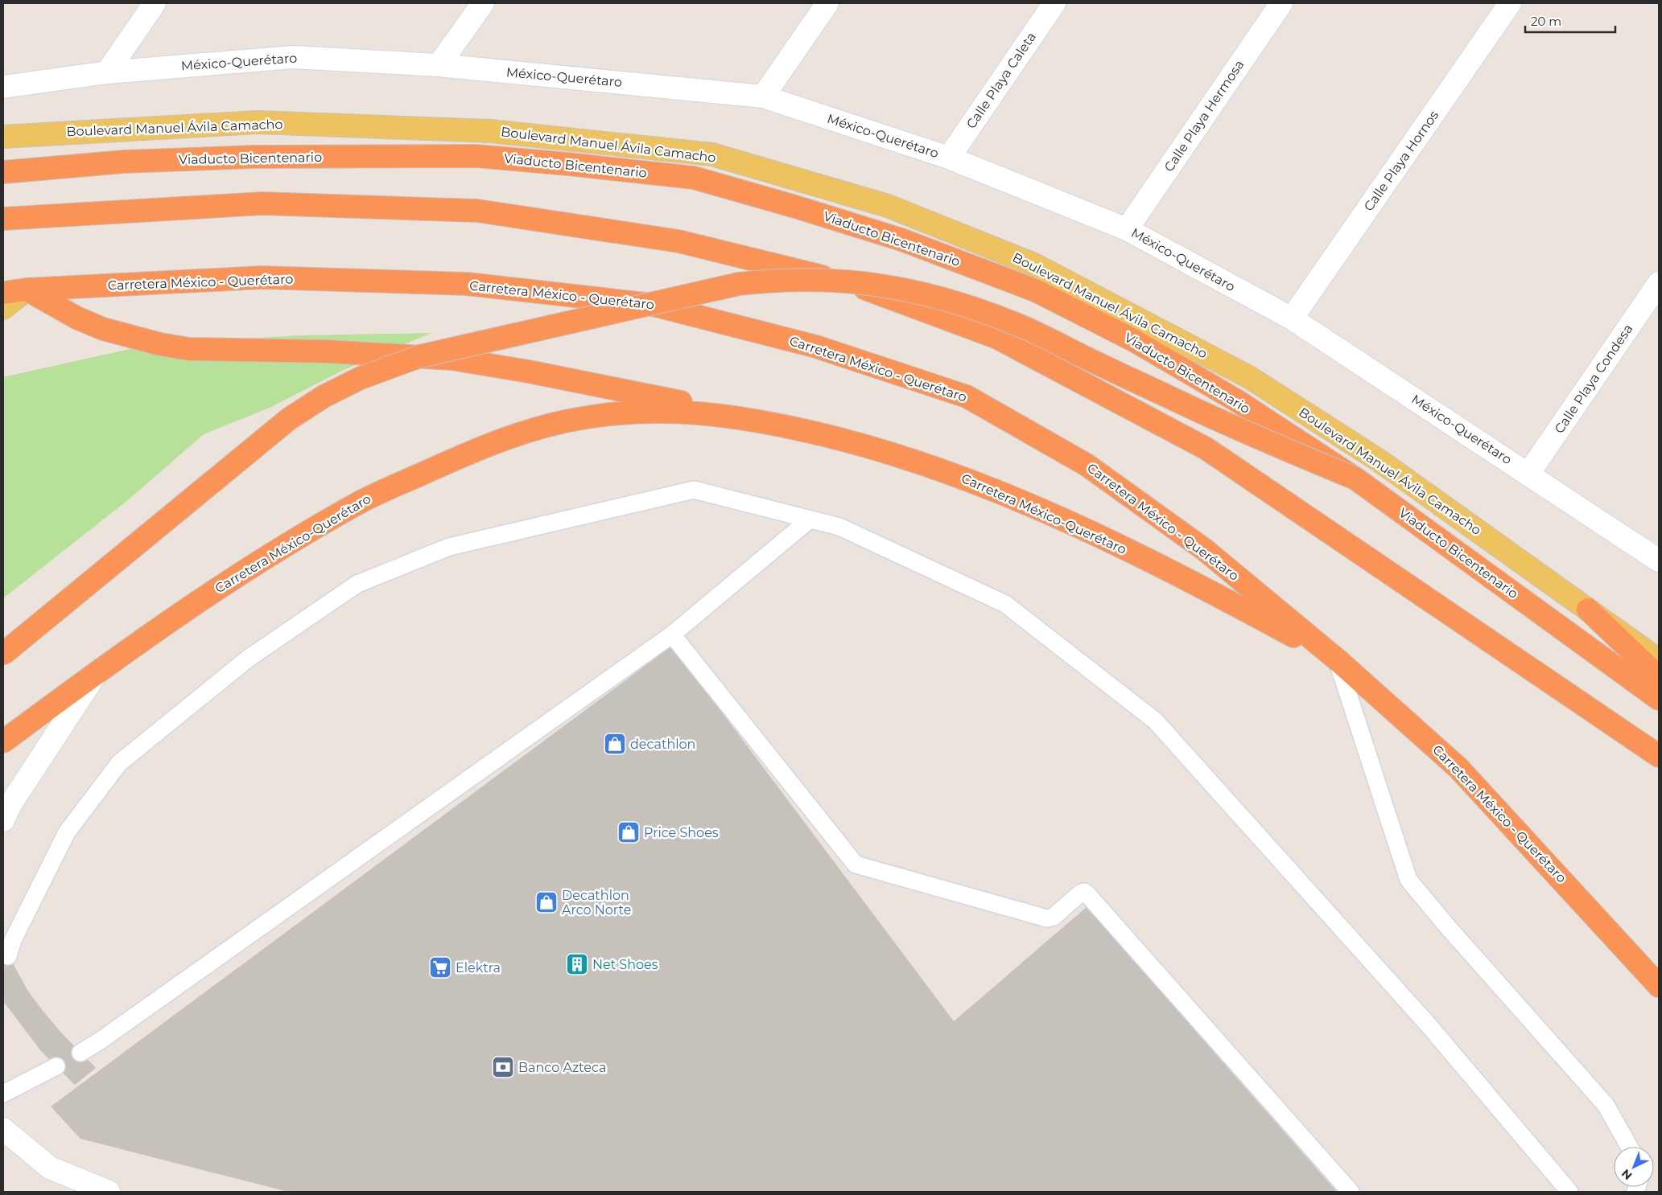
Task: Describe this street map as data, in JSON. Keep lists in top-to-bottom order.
{
  "streets": {
    "highway": ["Viaducto Bicentenario", "Carretera México - Querétaro", "Carretera México-Querétaro"],
    "main road": ["Boulevard Manuel Ávila Camacho"],
    "street": [
      "México-Querétaro",
      "Calle Playa Caleta",
      "Calle Playa Hermosa",
      "Calle Playa Hornos",
      "Calle Playa Condesa"
    ]
  },
  "crossings": [
    ["México-Querétaro", "Calle Playa Caleta"],
    ["México-Querétaro", "Calle Playa Hermosa"],
    ["México-Querétaro", "Calle Playa Hornos"],
    ["México-Querétaro", "Calle Playa Condesa"],
    ["Carretera México - Querétaro", "Carretera México-Querétaro"]
  ],
  "places": {
    "shop": ["decathlon", "Price Shoes", "Decathlon Arco Norte"],
    "building": ["Net Shoes"],
    "supermarket": ["Elektra"],
    "bank": ["Banco Azteca"]
  },
  "scale_bar": "20 m",
  "north": "bottom left"
}
